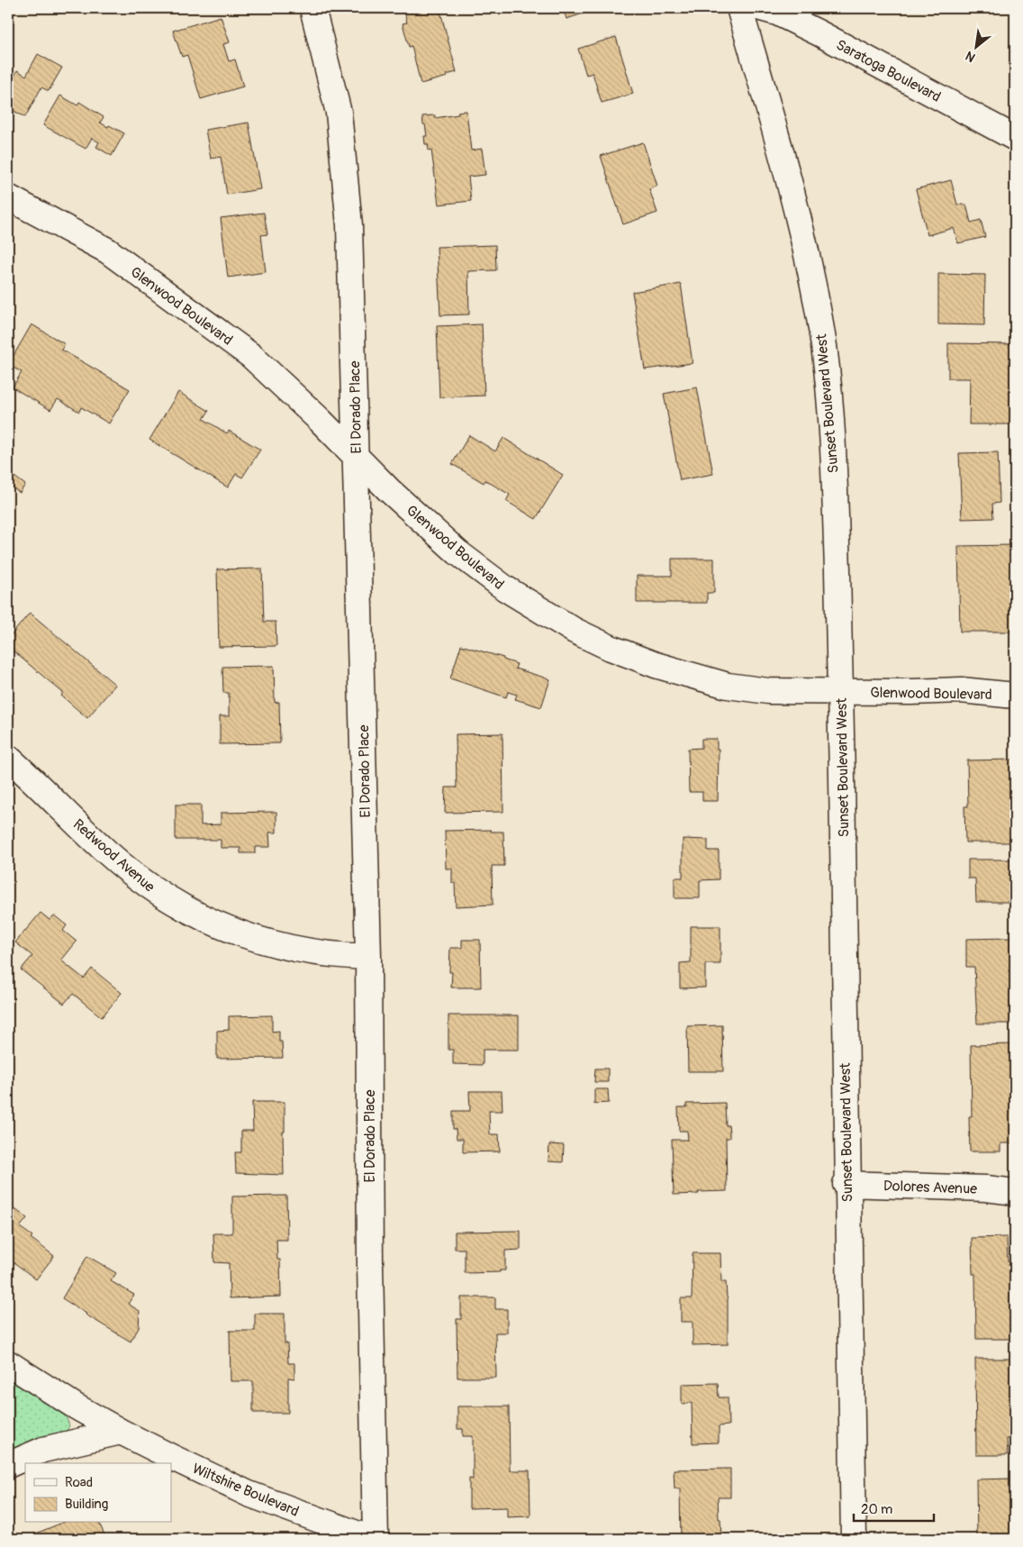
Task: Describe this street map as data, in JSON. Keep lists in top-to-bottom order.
{
  "streets": {
    "street": [
      "Saratoga Boulevard",
      "Glenwood Boulevard",
      "Sunset Boulevard West",
      "El Dorado Place",
      "Redwood Avenue",
      "Dolores Avenue",
      "Wiltshire Boulevard"
    ]
  },
  "crossings": [
    ["Glenwood Boulevard", "Sunset Boulevard West"],
    ["Glenwood Boulevard", "El Dorado Place"],
    ["Sunset Boulevard West", "Dolores Avenue"],
    ["El Dorado Place", "Redwood Avenue"]
  ],
  "legend": ["Road", "Building"],
  "scale_bar": "20 m",
  "north": "bottom left"
}
